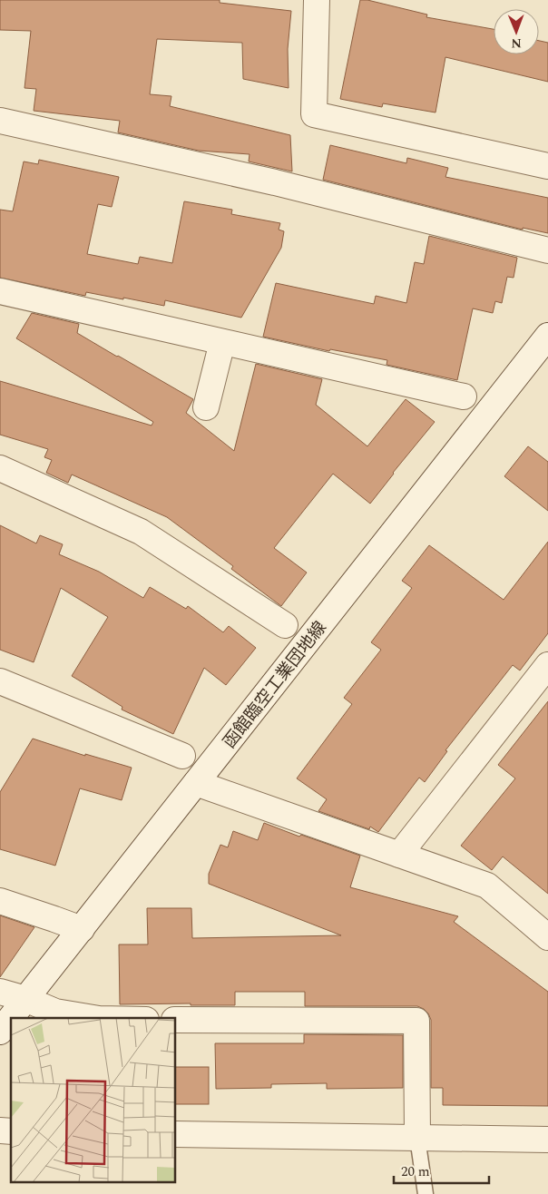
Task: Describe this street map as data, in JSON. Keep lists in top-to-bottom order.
{
  "streets": {
    "street": ["函館臨空工業団地線"]
  },
  "scale_bar": "20 m",
  "north": "bottom"
}
